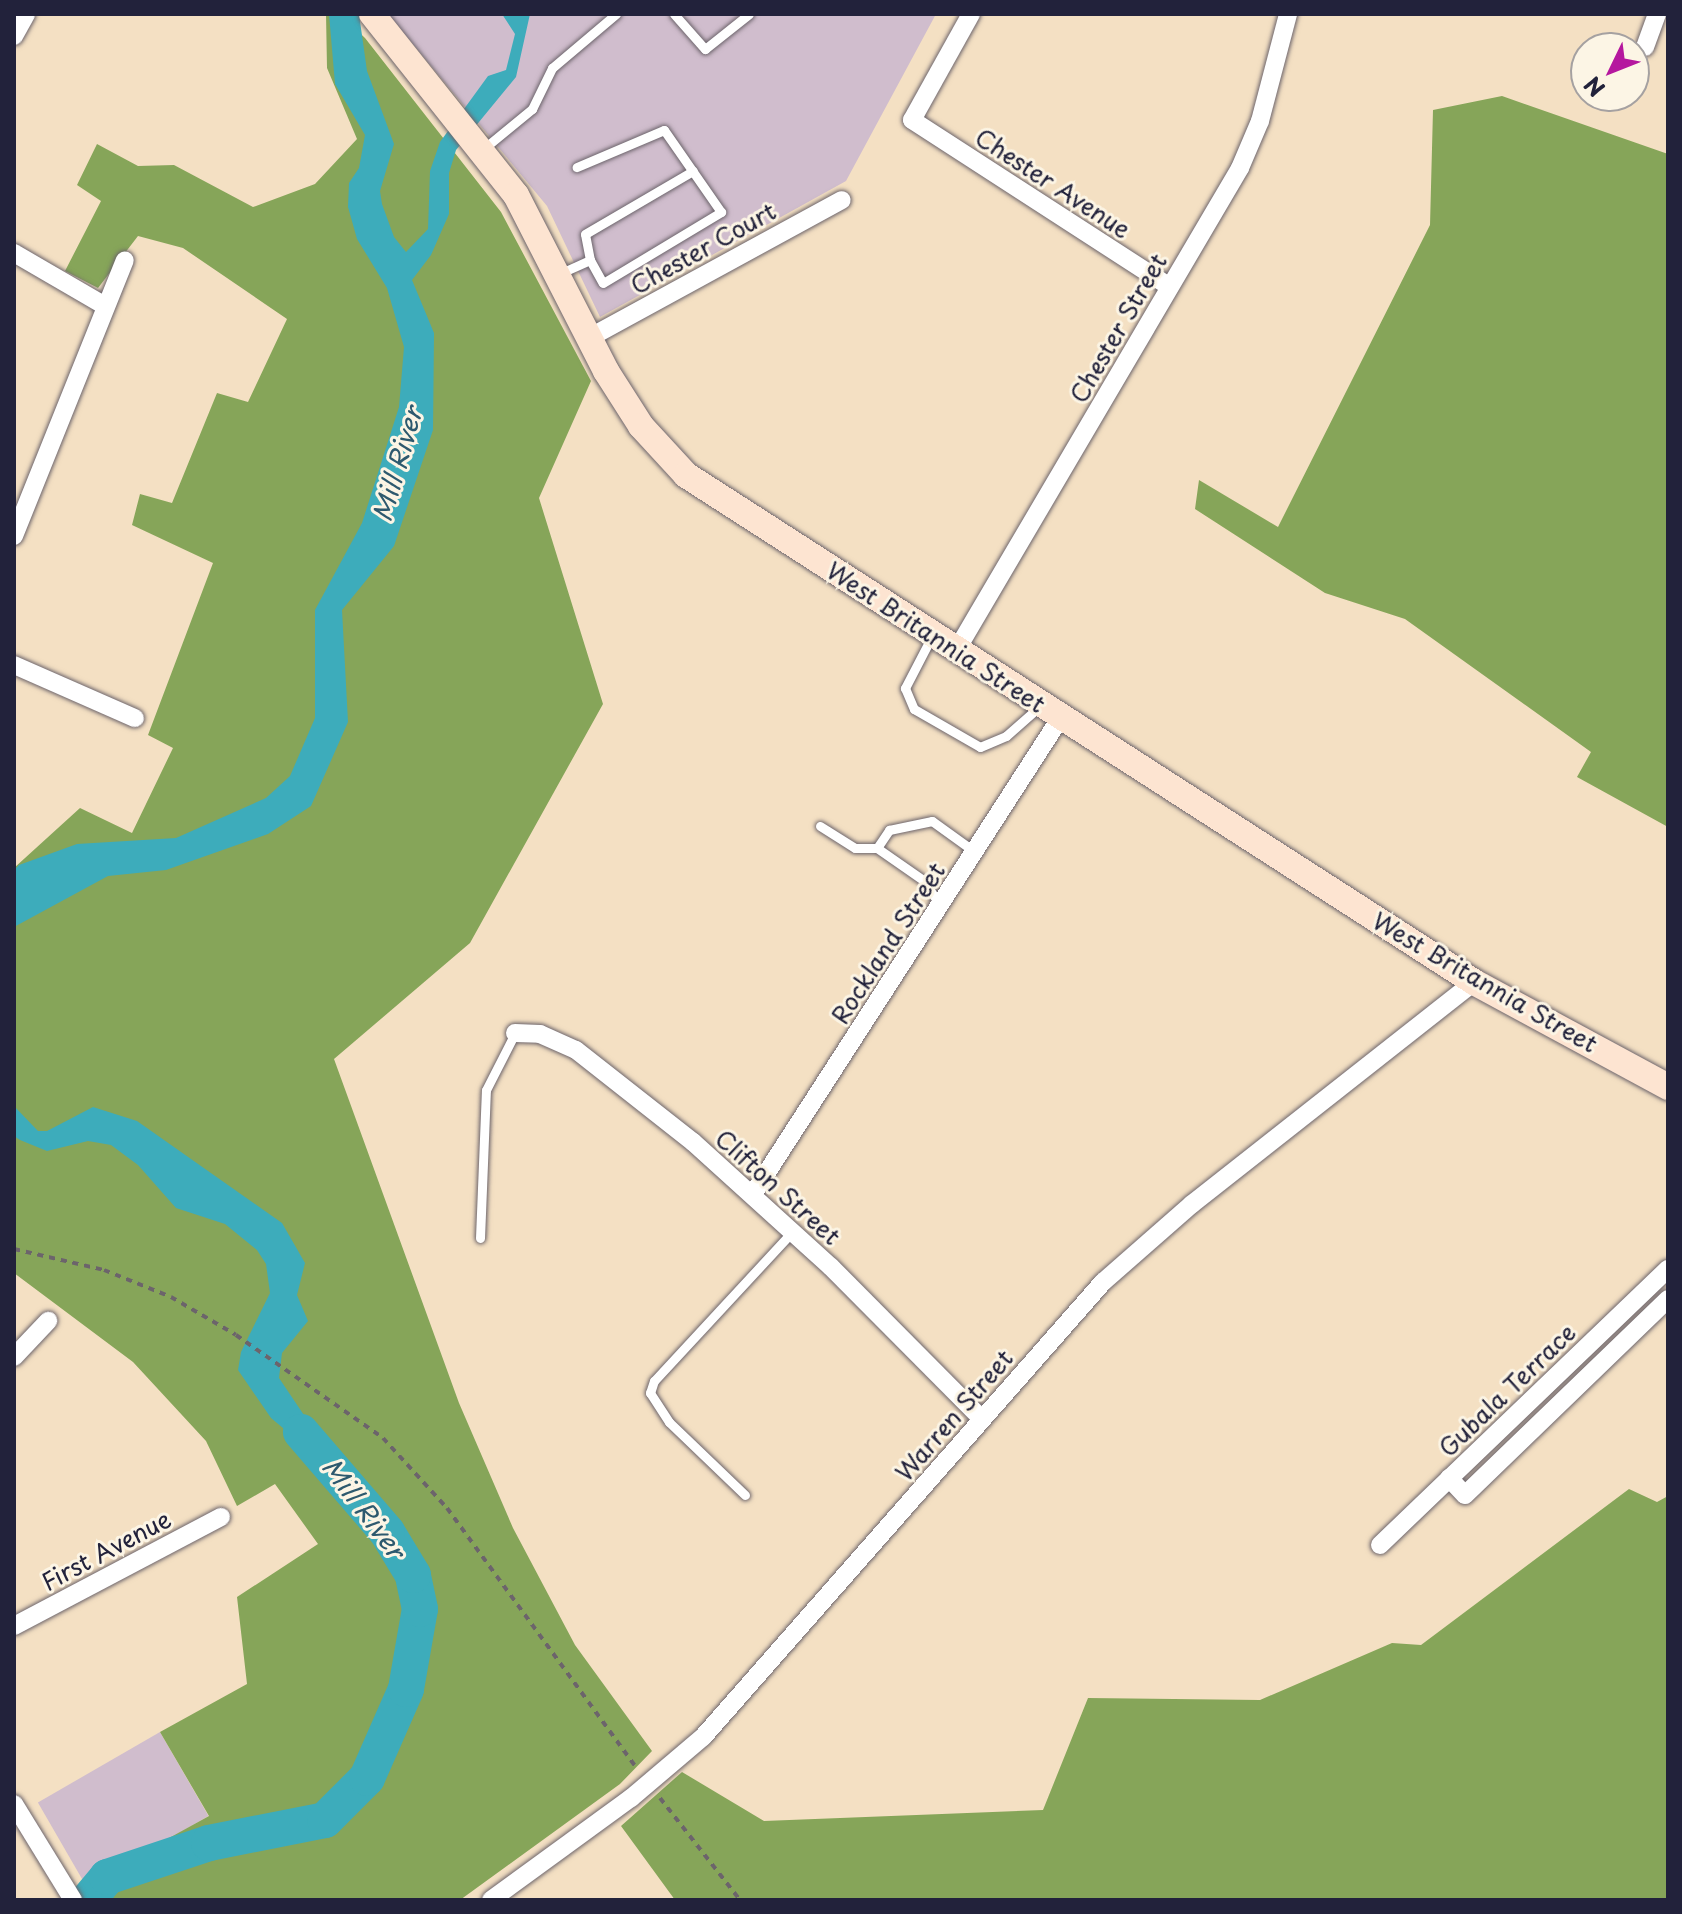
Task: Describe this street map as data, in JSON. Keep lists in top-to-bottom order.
{
  "streets": {
    "street": [
      "Chester Avenue",
      "Chester Court",
      "Chester Street",
      "West Britannia Street",
      "Rockland Street",
      "Clifton Street",
      "Gubala Terrace",
      "Warren Street",
      "First Avenue"
    ]
  },
  "crossings": [
    ["Chester Avenue", "Chester Street"],
    ["Chester Court", "West Britannia Street"],
    ["Chester Street", "West Britannia Street"],
    ["West Britannia Street", "Rockland Street"],
    ["West Britannia Street", "Warren Street"],
    ["Rockland Street", "Clifton Street"],
    ["Clifton Street", "Warren Street"]
  ],
  "water": ["Mill River"],
  "north": "bottom left"
}
